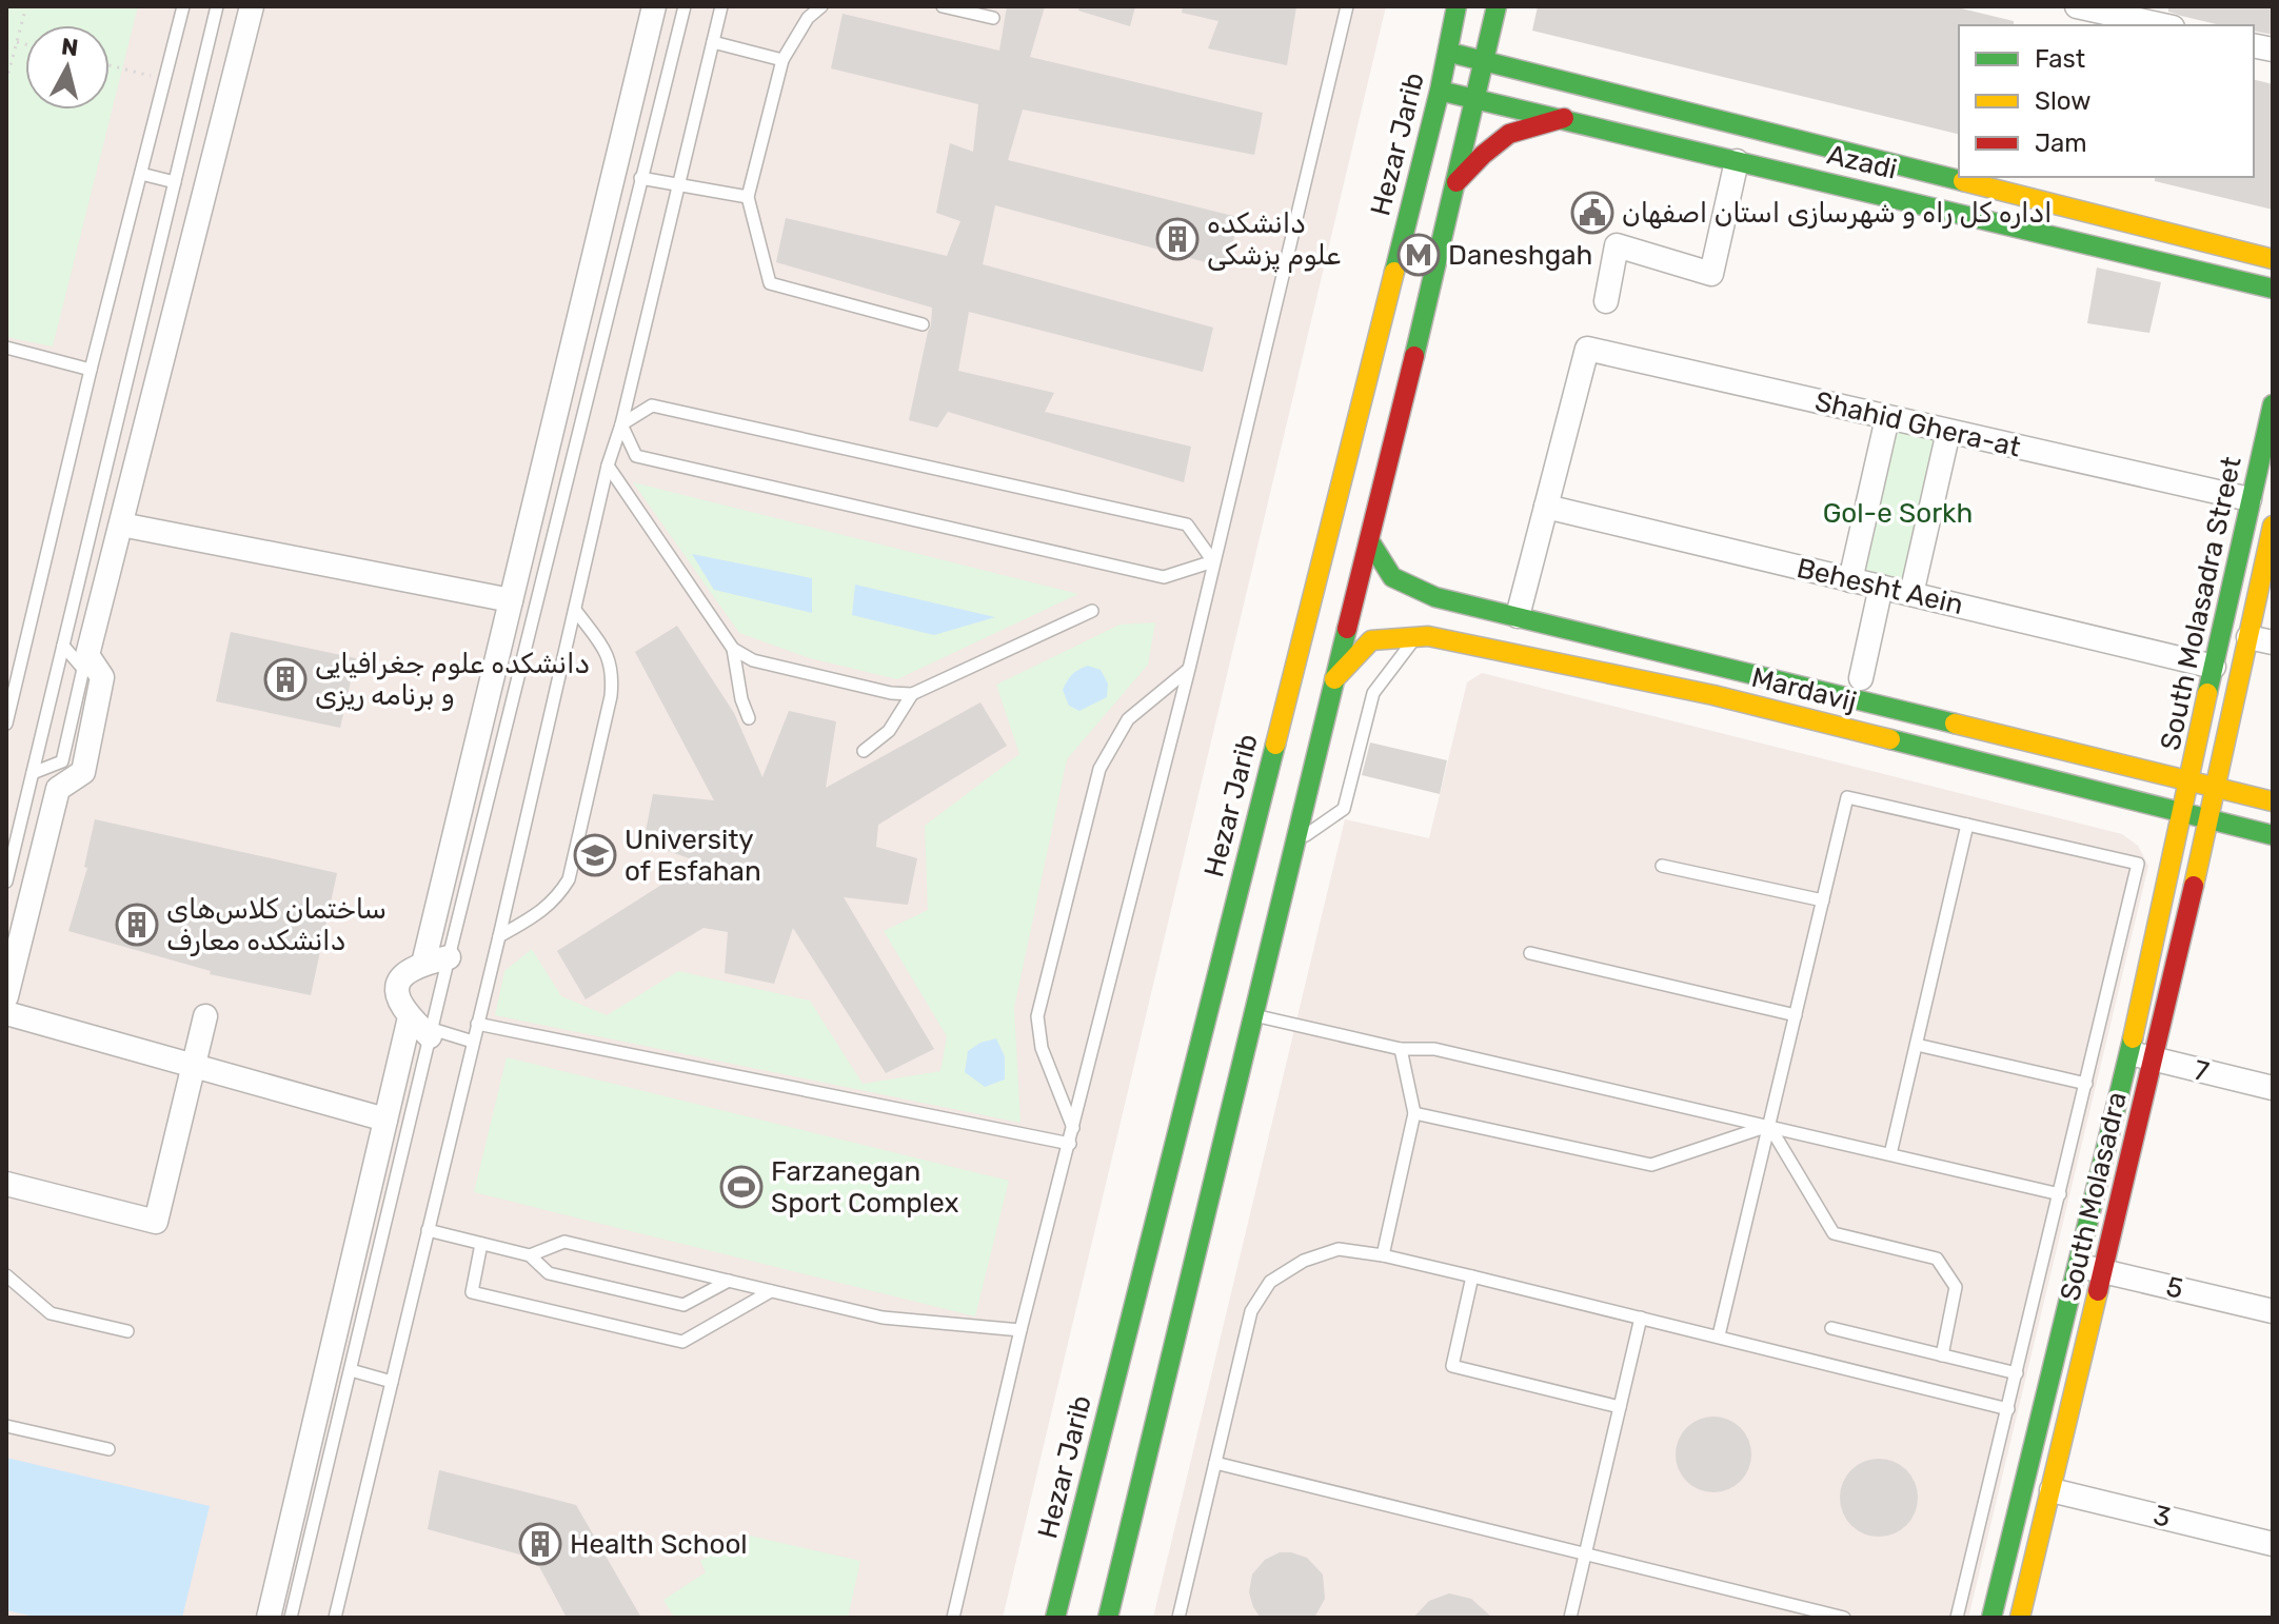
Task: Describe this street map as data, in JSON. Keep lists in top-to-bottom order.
{
  "streets": {
    "main road": [
      "Hezar Jarib",
      "Azadi",
      "South Molasadra Street",
      "Mardavij",
      "South Molasadra"
    ],
    "street": [
      "Shahid Ghera-at",
      "Behesht Aein",
      "7",
      "5",
      "3"
    ]
  },
  "crossings": [
    ["Hezar Jarib", "Azadi"],
    ["Shahid Ghera-at", "Behesht Aein"],
    ["Shahid Ghera-at", "South Molasadra Street"],
    ["Behesht Aein", "South Molasadra Street"],
    ["South Molasadra Street", "Mardavij"],
    ["South Molasadra Street", "South Molasadra"],
    ["Mardavij", "South Molasadra"],
    ["7", "South Molasadra"],
    ["South Molasadra", "5"],
    ["South Molasadra", "3"]
  ],
  "parks": ["Gol-e Sorkh"],
  "places": {
    "public building": ["اداره کل راه و شهرسازی استان اصفهان"],
    "building": [
      "دانشکده علوم پزشکی",
      "دانشکده علوم جغرافیایی و برنامه ریزی",
      "ساختمان کلاس‌های دانشکده معارف",
      "Health School"
    ],
    "metro station": ["Daneshgah"],
    "school or university": ["University of Esfahan"],
    "sports": ["Farzanegan Sport Complex"]
  },
  "legend": ["Fast", "Slow", "Jam"],
  "north": "top"
}
